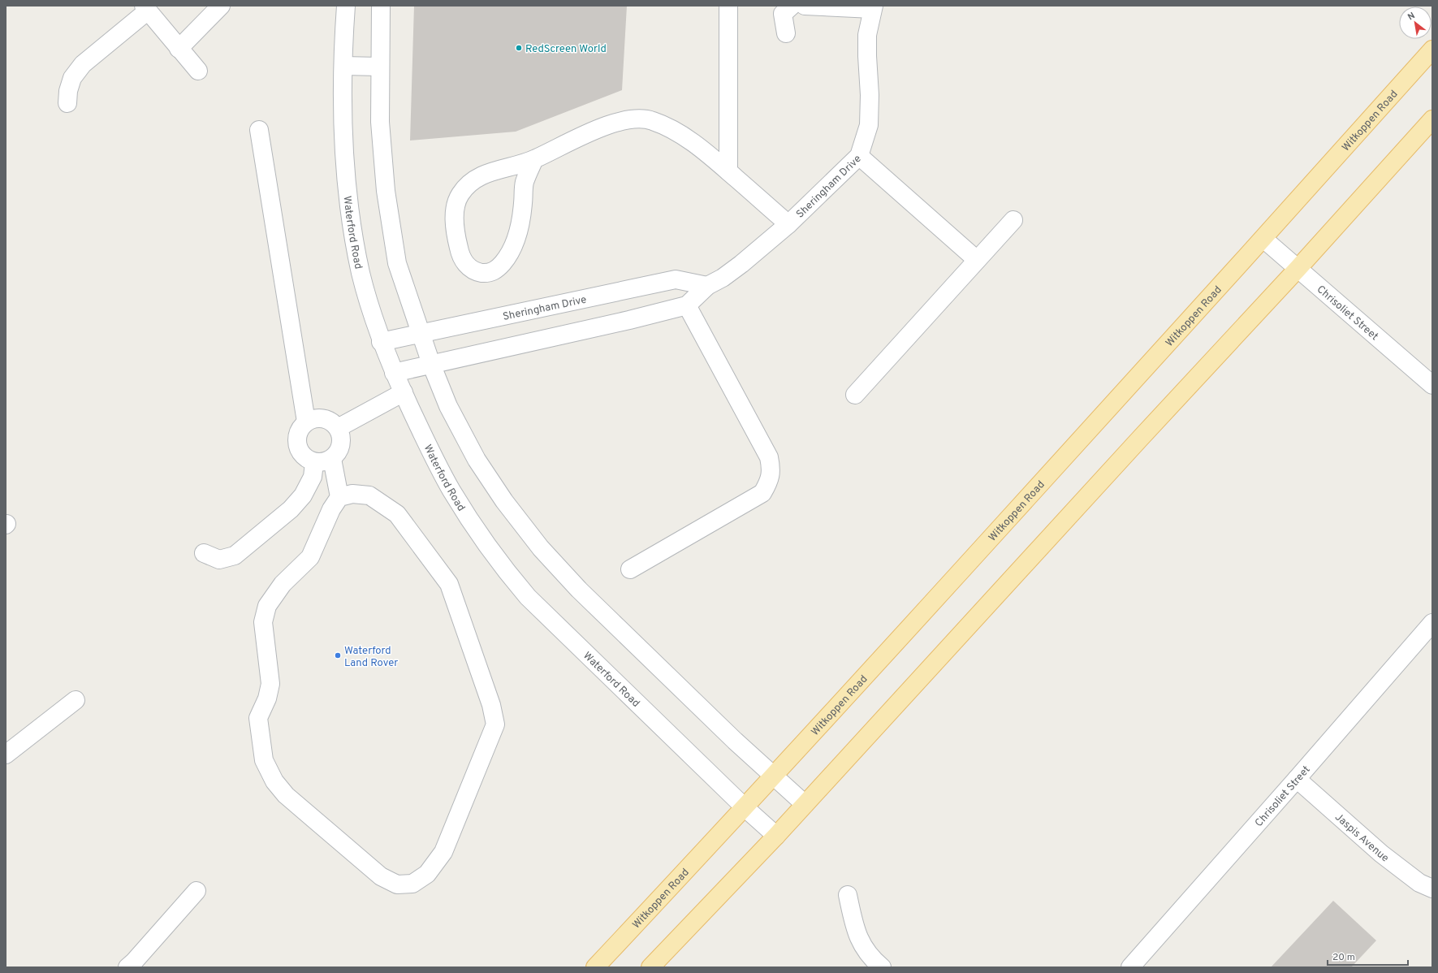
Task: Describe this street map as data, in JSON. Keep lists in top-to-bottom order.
{
  "streets": {
    "main road": ["Witkoppen Road"],
    "street": [
      "Sheringham Drive",
      "Waterford Road",
      "Chrisoliet Street",
      "Jaspis Avenue"
    ]
  },
  "crossings": [
    ["Witkoppen Road", "Waterford Road"],
    ["Witkoppen Road", "Chrisoliet Street"],
    ["Sheringham Drive", "Waterford Road"],
    ["Chrisoliet Street", "Jaspis Avenue"]
  ],
  "places": ["RedScreen World", "Waterford Land Rover"],
  "scale_bar": "20 m",
  "north": "top left"
}
